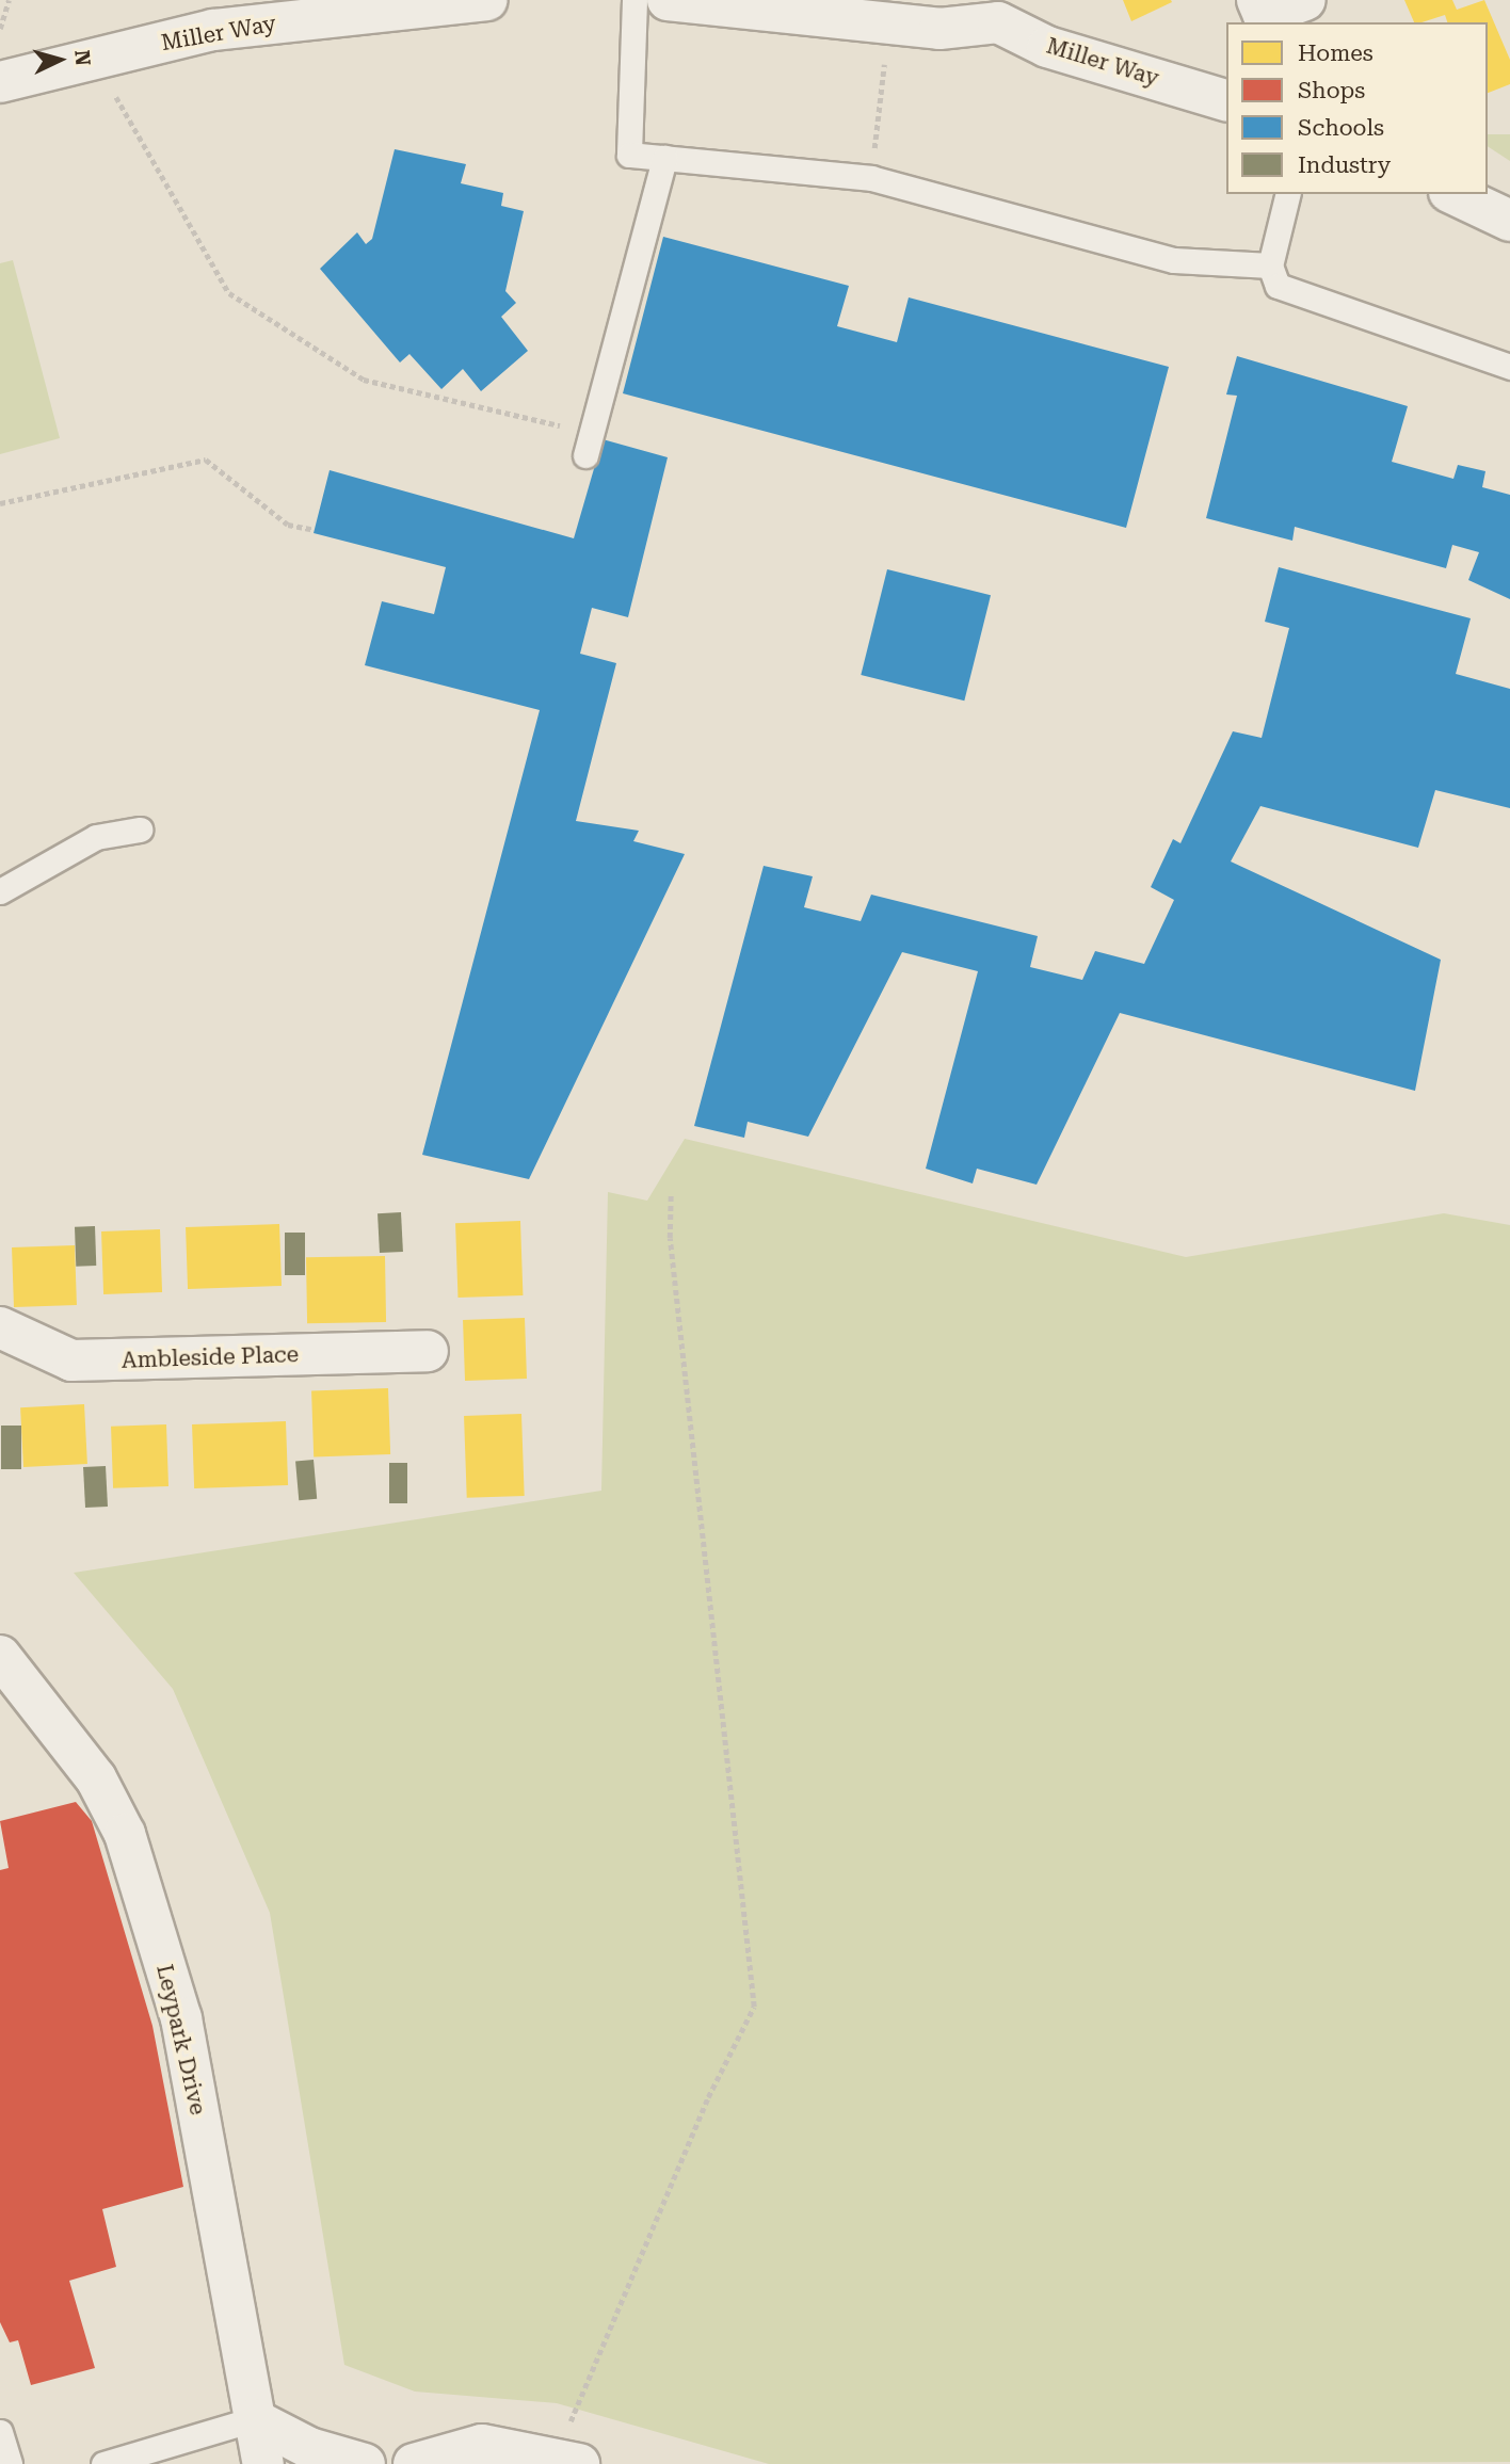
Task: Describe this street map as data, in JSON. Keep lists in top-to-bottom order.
{
  "streets": {
    "street": ["Miller Way", "Ambleside Place", "Leypark Drive"]
  },
  "legend": [
    "Homes",
    "Shops",
    "Schools",
    "Industry"
  ],
  "north": "right"
}
